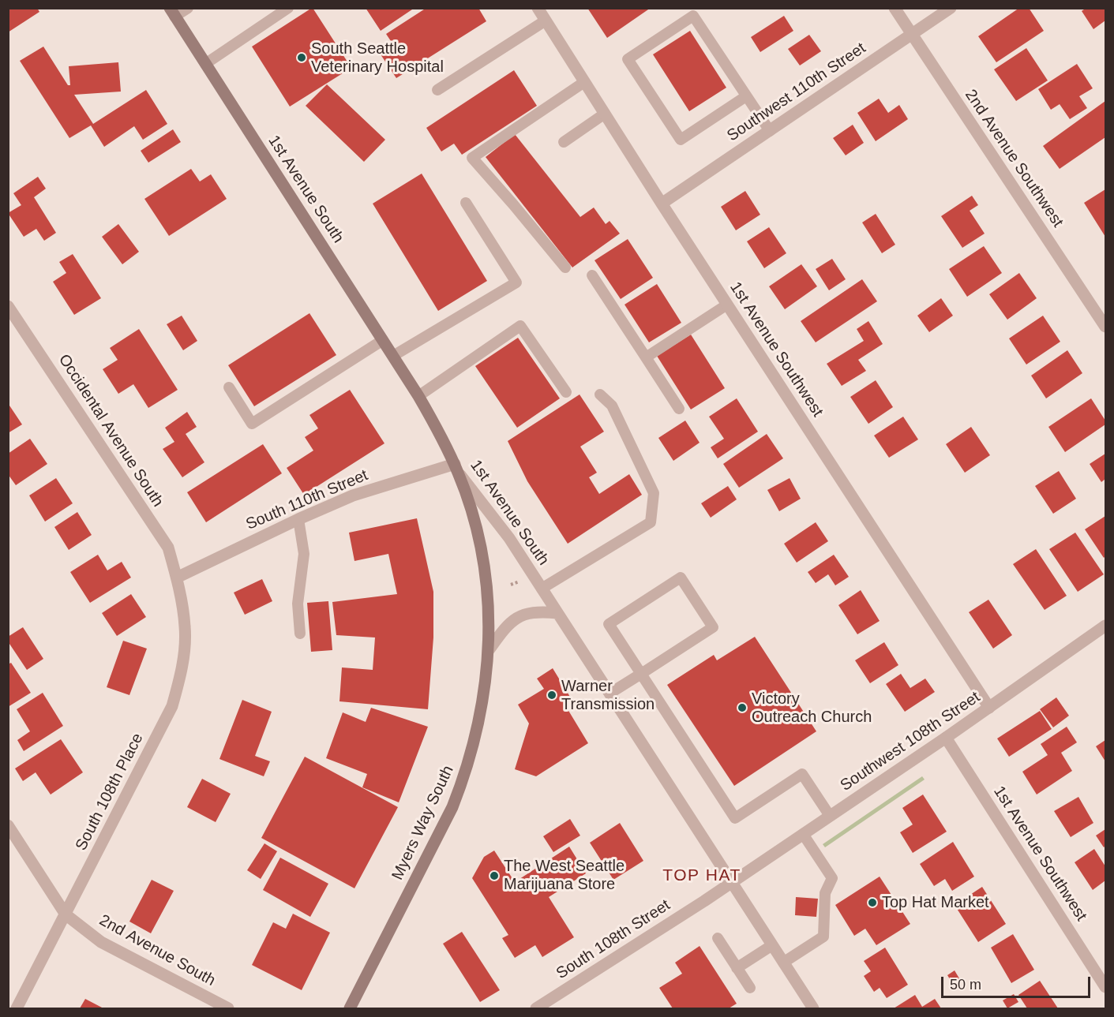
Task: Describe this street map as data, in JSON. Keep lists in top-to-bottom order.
{
  "streets": {
    "main road": ["1st Avenue South", "Myers Way South"],
    "street": [
      "Southwest 110th Street",
      "2nd Avenue Southwest",
      "1st Avenue Southwest",
      "Occidental Avenue South",
      "South 110th Street",
      "Southwest 108th Street",
      "South 108th Place",
      "South 108th Street",
      "2nd Avenue South"
    ]
  },
  "crossings": [
    ["Southwest 110th Street", "2nd Avenue Southwest"],
    ["Southwest 110th Street", "1st Avenue Southwest"],
    ["1st Avenue South", "South 110th Street"],
    ["1st Avenue South", "Southwest 108th Street"],
    ["1st Avenue South", "Myers Way South"],
    ["1st Avenue South", "South 108th Street"],
    ["1st Avenue Southwest", "Southwest 108th Street"],
    ["Occidental Avenue South", "South 110th Street"],
    ["Occidental Avenue South", "South 108th Place"],
    ["South 110th Street", "South 108th Place"],
    ["South 110th Street", "Myers Way South"],
    ["Southwest 108th Street", "South 108th Street"],
    ["South 108th Place", "2nd Avenue South"]
  ],
  "districts": ["TOP HAT"],
  "places": [
    "South Seattle Veterinary Hospital",
    "Warner Transmission",
    "Victory Outreach Church",
    "The West Seattle Marijuana Store",
    "Top Hat Market"
  ],
  "scale_bar": "50 m"
}
